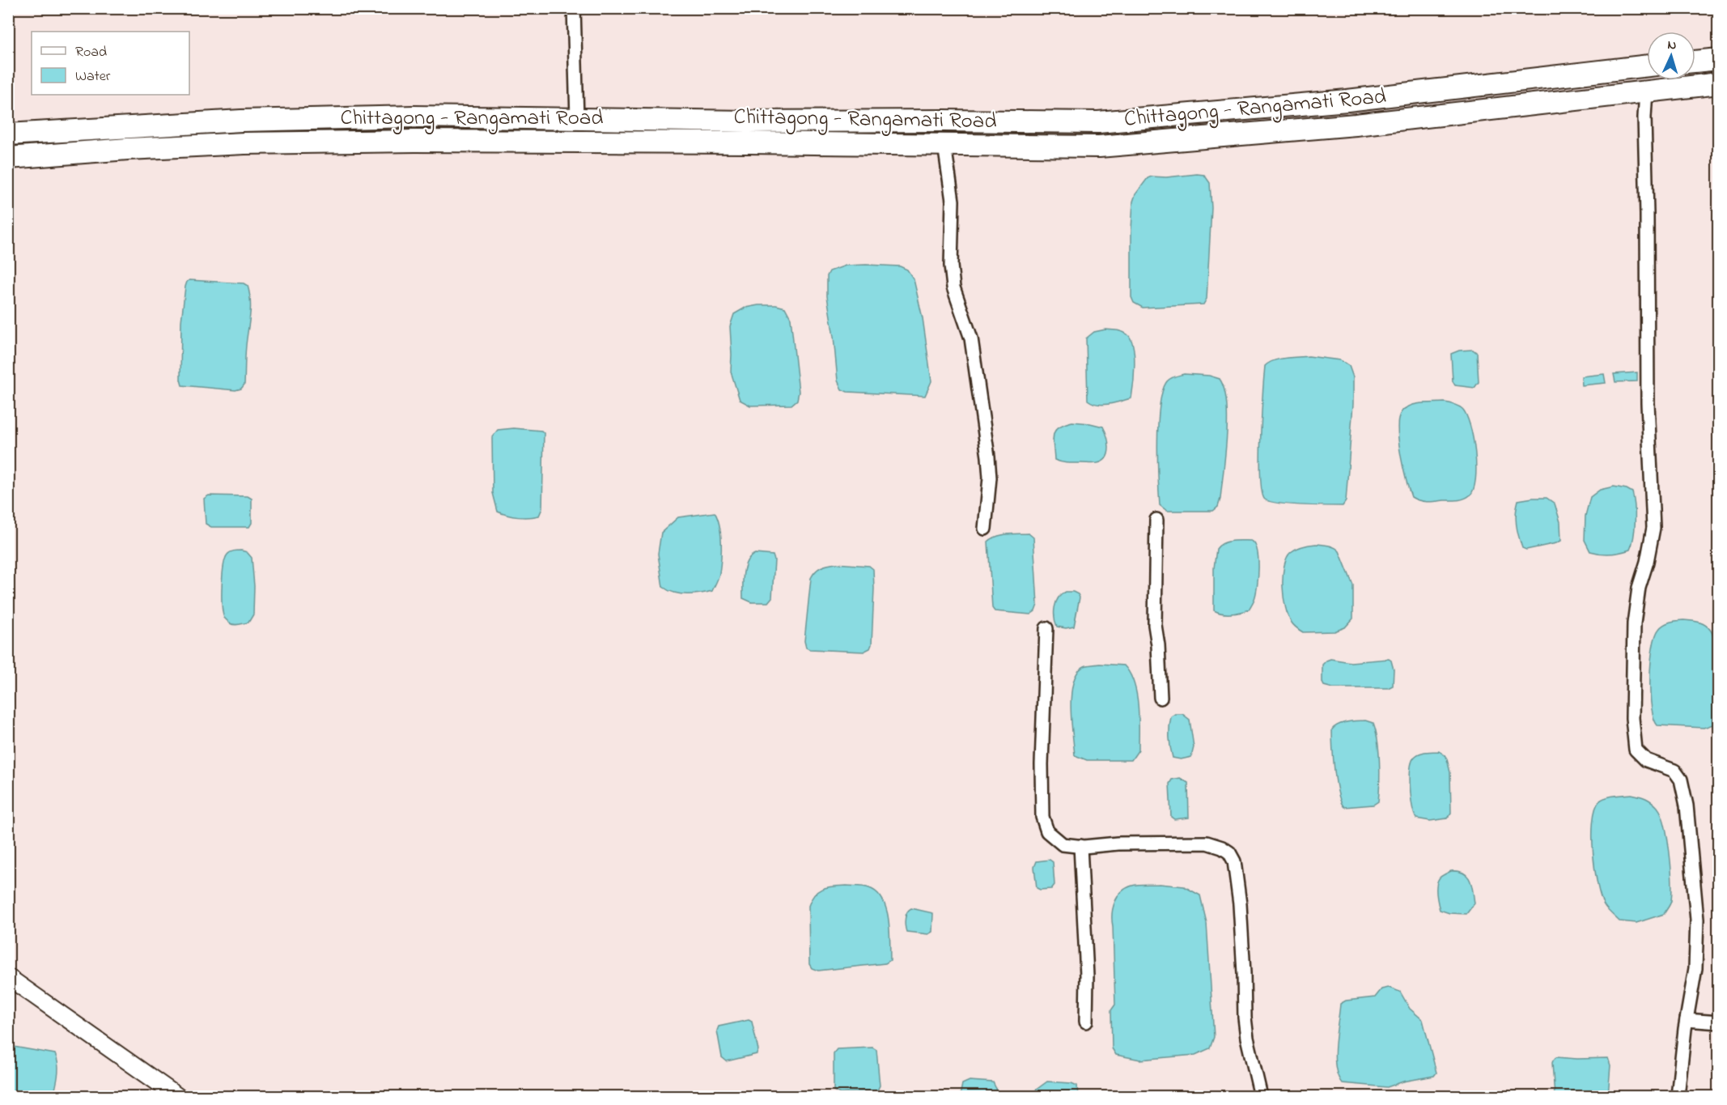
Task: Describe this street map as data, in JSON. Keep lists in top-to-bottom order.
{
  "streets": {
    "highway": ["Chittagong - Rangamati Road"]
  },
  "legend": ["Road", "Water"],
  "north": "top"
}
